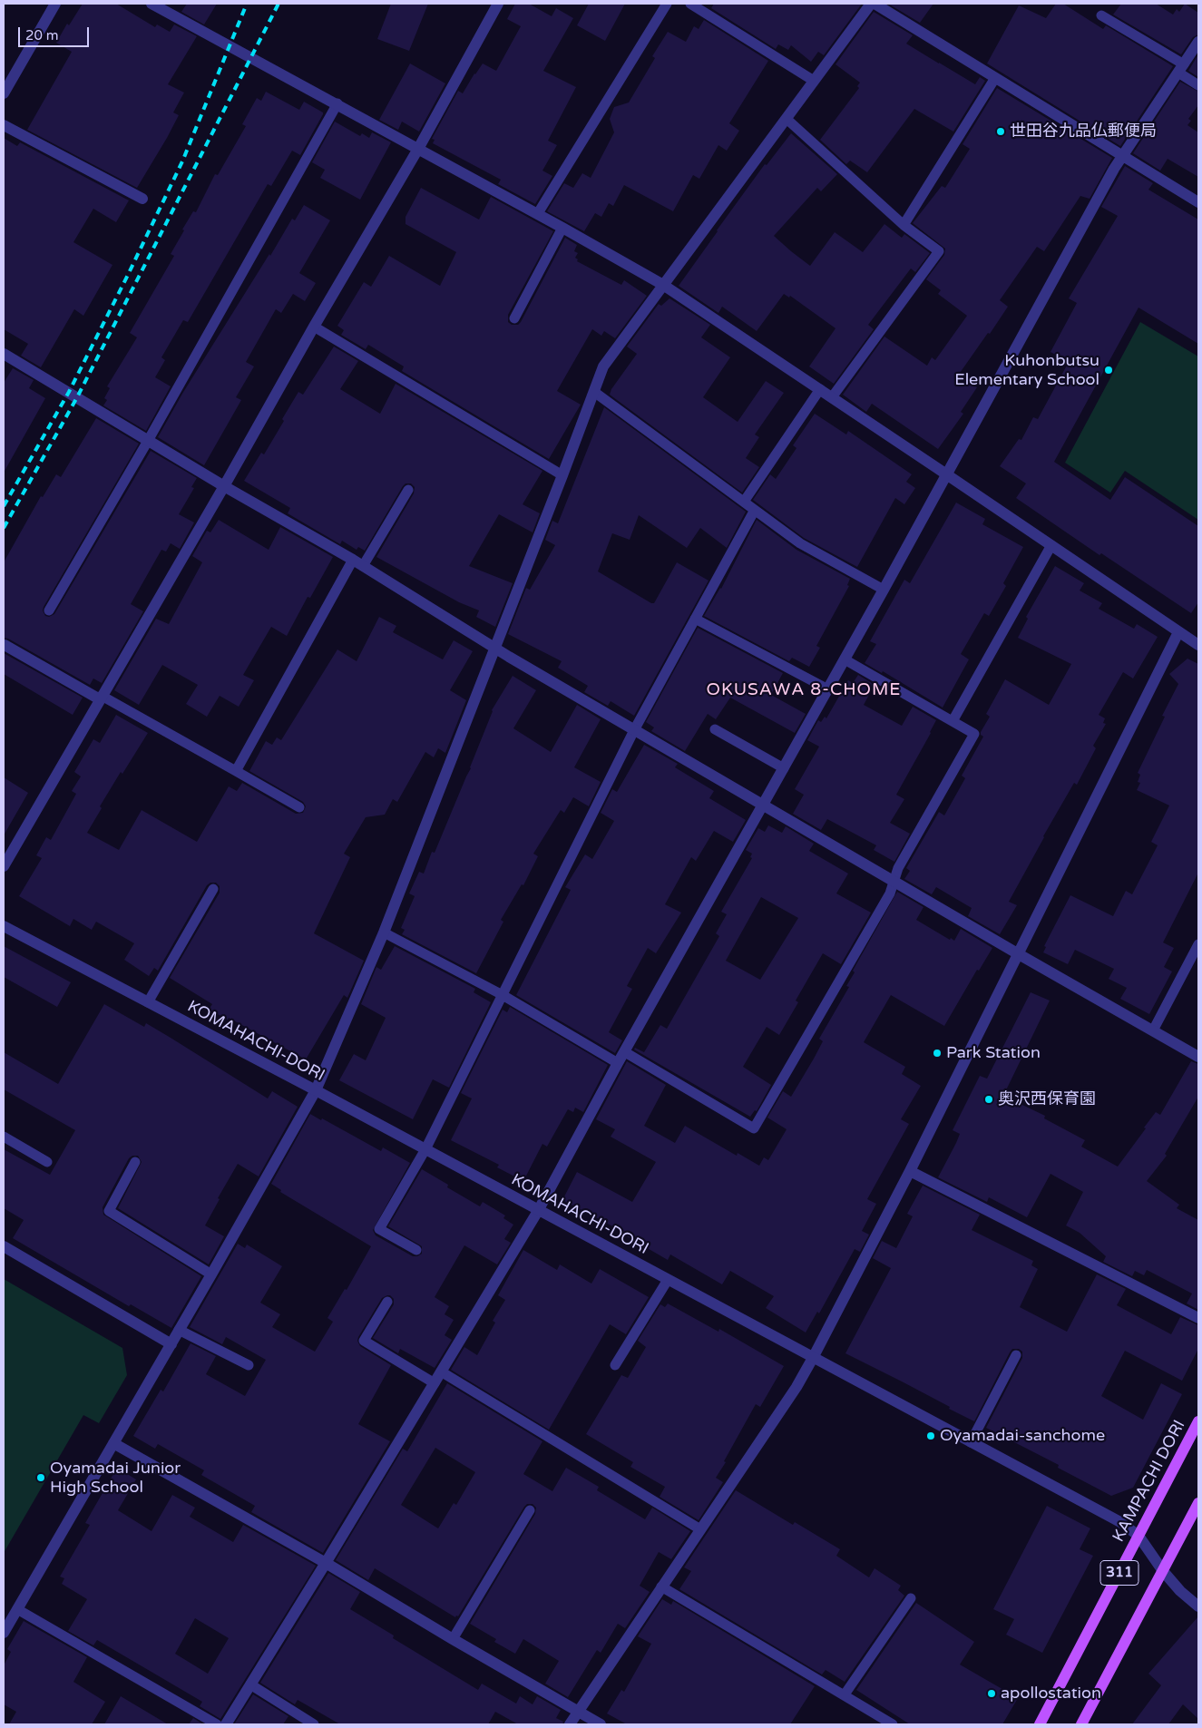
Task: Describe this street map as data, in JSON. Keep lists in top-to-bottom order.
{
  "streets": {
    "main road": ["KAMPACHI DORI", "311"],
    "street": ["KOMAHACHI-DORI"]
  },
  "crossings": [
    ["KOMAHACHI-DORI", "KAMPACHI DORI"]
  ],
  "districts": ["OKUSAWA 8-CHOME"],
  "places": [
    "世田谷九品仏郵便局",
    "Kuhonbutsu Elementary School",
    "Park Station",
    "奥沢西保育園",
    "Oyamadai-sanchome",
    "Oyamadai Junior High School",
    "apollostation"
  ],
  "scale_bar": "20 m"
}
